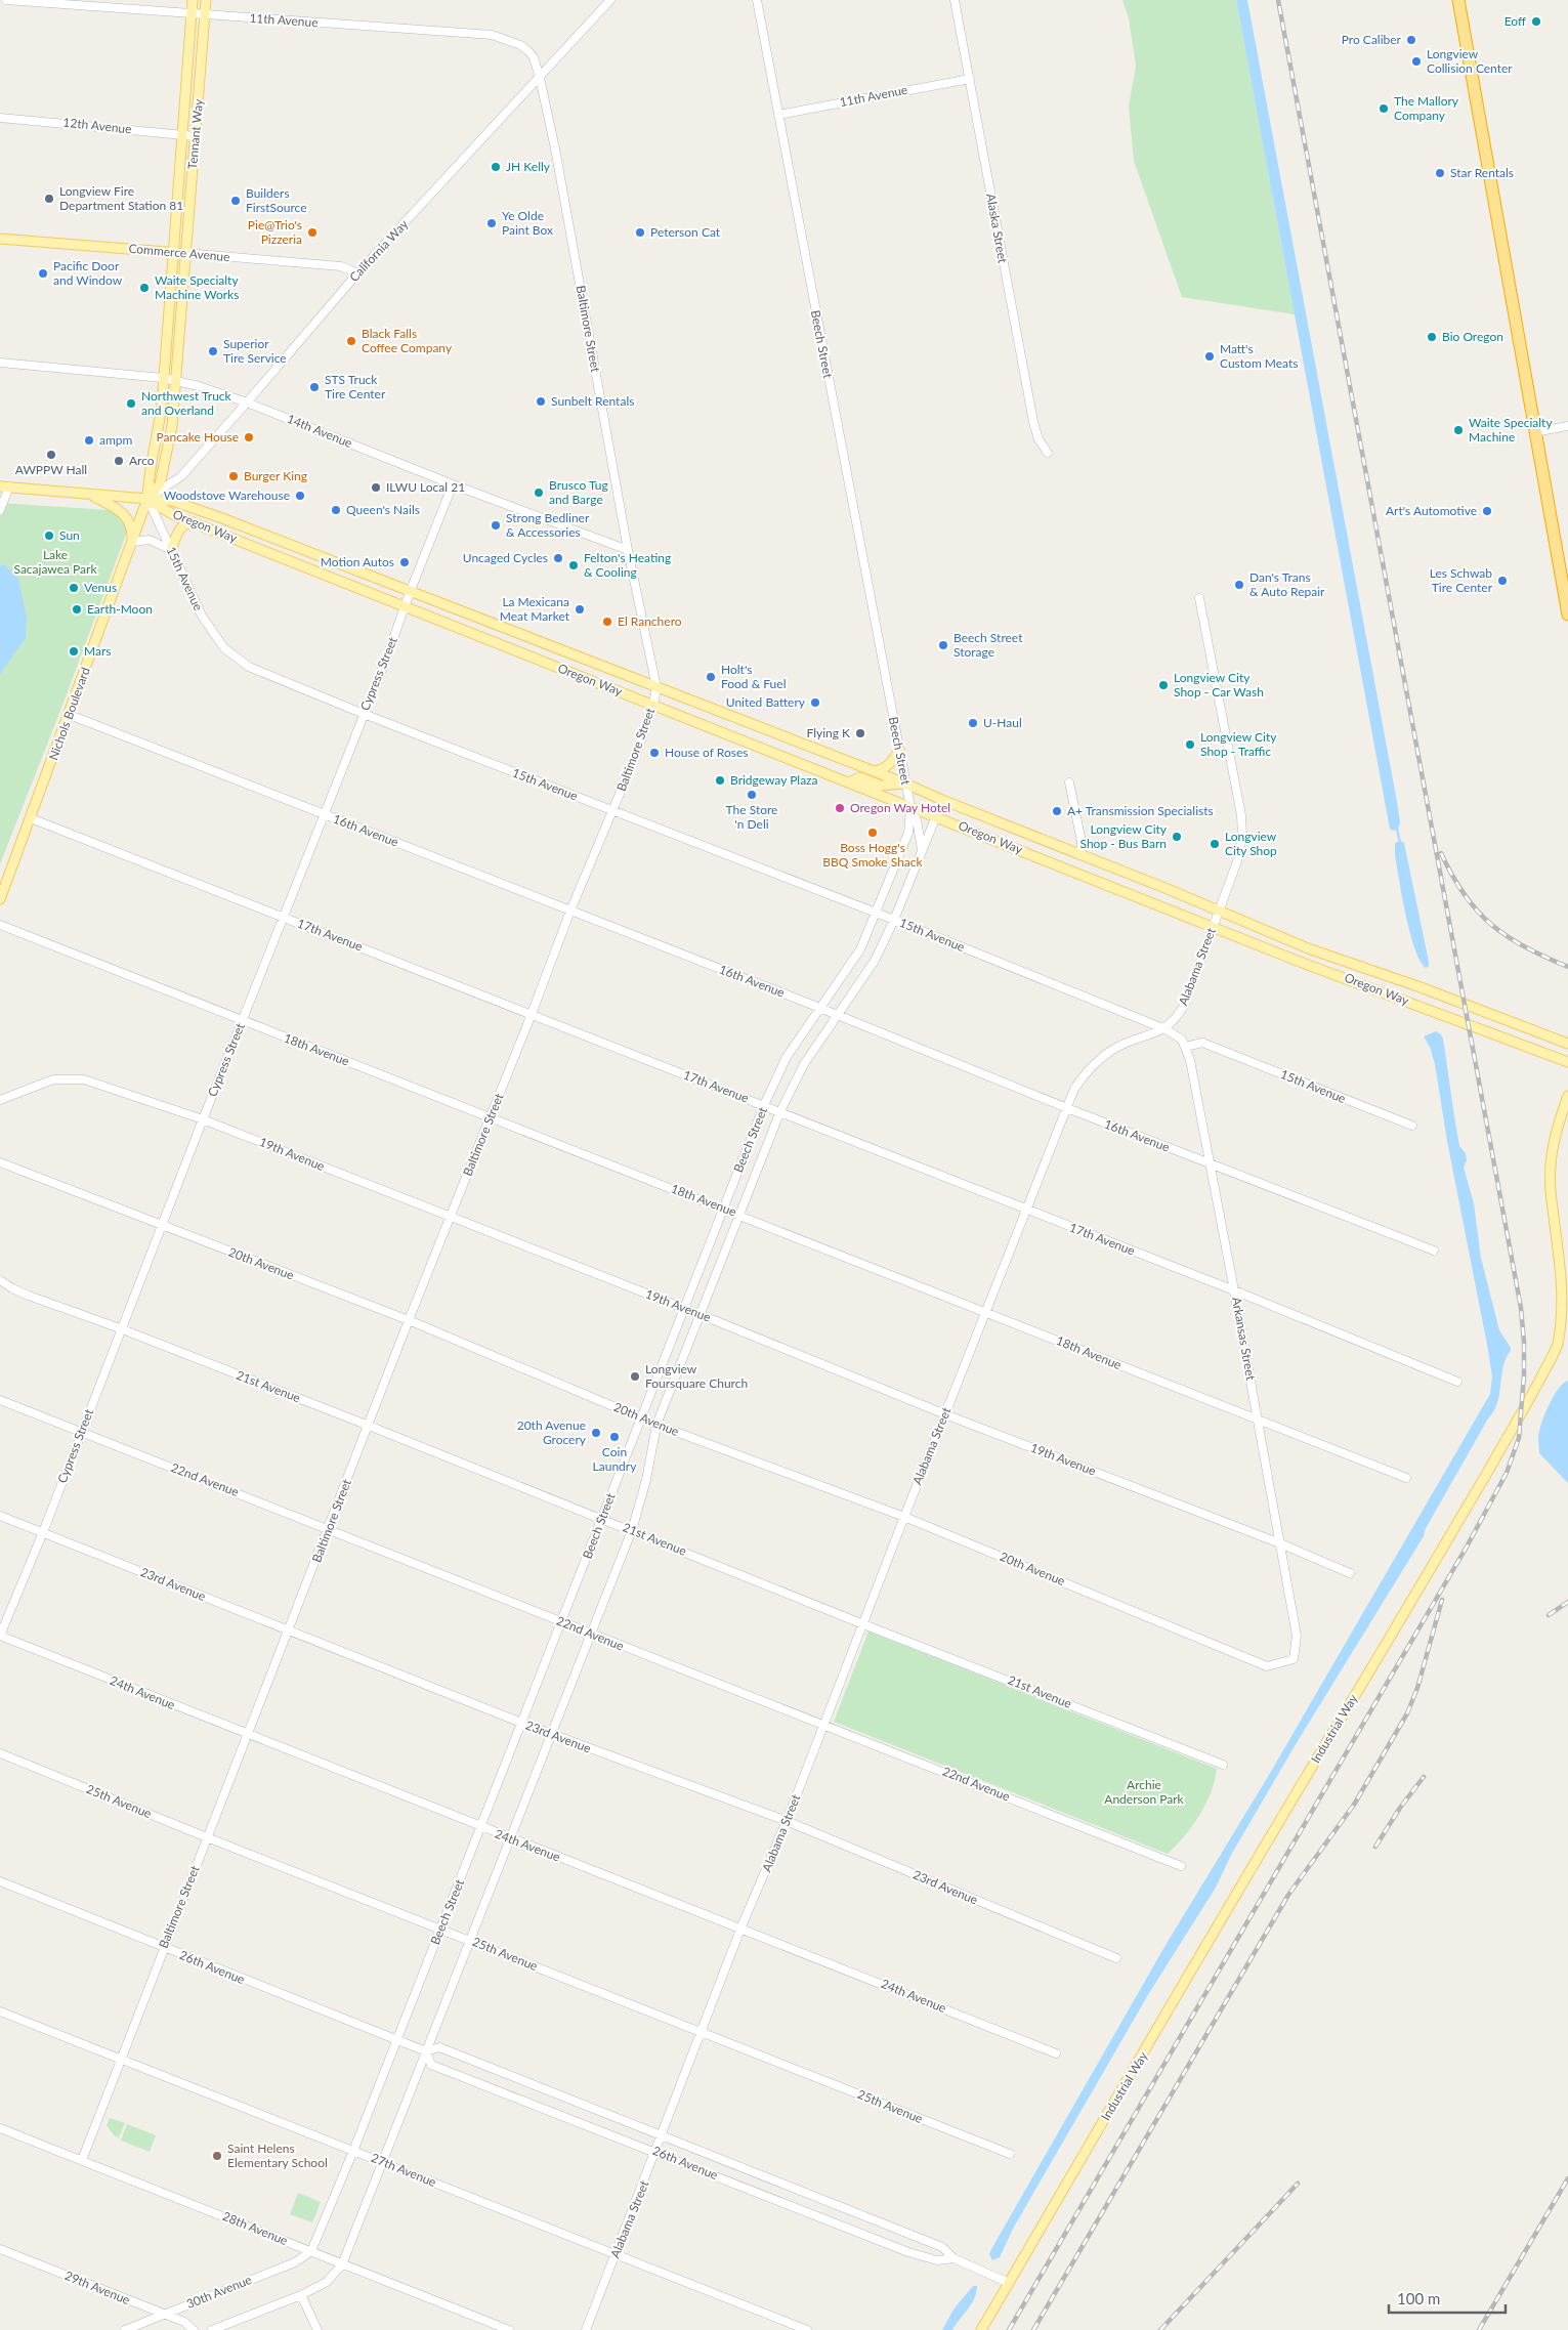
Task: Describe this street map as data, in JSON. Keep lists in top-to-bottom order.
{
  "streets": {
    "main road": [
      "Tennant Way",
      "Commerce Avenue",
      "Oregon Way",
      "Nichols Boulevard",
      "Industrial Way"
    ],
    "street": [
      "11th Avenue",
      "12th Avenue",
      "Alaska Street",
      "California Way",
      "Baltimore Street",
      "Beech Street",
      "14th Avenue",
      "15th Avenue",
      "Cypress Street",
      "16th Avenue",
      "17th Avenue",
      "Alabama Street",
      "18th Avenue",
      "19th Avenue",
      "20th Avenue",
      "Arkansas Street",
      "21st Avenue",
      "22nd Avenue",
      "23rd Avenue",
      "24th Avenue",
      "25th Avenue",
      "26th Avenue",
      "27th Avenue",
      "28th Avenue",
      "29th Avenue",
      "30th Avenue"
    ]
  },
  "crossings": [
    ["11th Avenue", "Tennant Way"],
    ["11th Avenue", "Alaska Street"],
    ["11th Avenue", "California Way"],
    ["11th Avenue", "Baltimore Street"],
    ["11th Avenue", "Beech Street"],
    ["12th Avenue", "Tennant Way"],
    ["Tennant Way", "California Way"],
    ["Tennant Way", "Commerce Avenue"],
    ["Tennant Way", "14th Avenue"],
    ["Tennant Way", "Oregon Way"],
    ["Tennant Way", "15th Avenue"],
    ["Tennant Way", "Nichols Boulevard"],
    ["California Way", "Commerce Avenue"],
    ["California Way", "Baltimore Street"],
    ["California Way", "14th Avenue"],
    ["California Way", "Oregon Way"],
    ["California Way", "15th Avenue"],
    ["California Way", "Nichols Boulevard"],
    ["Baltimore Street", "14th Avenue"],
    ["Baltimore Street", "Oregon Way"],
    ["Baltimore Street", "15th Avenue"],
    ["Baltimore Street", "16th Avenue"],
    ["Baltimore Street", "17th Avenue"],
    ["Baltimore Street", "18th Avenue"],
    ["Baltimore Street", "19th Avenue"],
    ["Baltimore Street", "20th Avenue"],
    ["Baltimore Street", "21st Avenue"],
    ["Baltimore Street", "22nd Avenue"],
    ["Baltimore Street", "23rd Avenue"],
    ["Baltimore Street", "24th Avenue"],
    ["Baltimore Street", "25th Avenue"],
    ["Baltimore Street", "26th Avenue"],
    ["Baltimore Street", "27th Avenue"],
    ["Baltimore Street", "28th Avenue"],
    ["Beech Street", "Oregon Way"],
    ["Beech Street", "15th Avenue"],
    ["Beech Street", "16th Avenue"],
    ["Beech Street", "17th Avenue"],
    ["Beech Street", "18th Avenue"],
    ["Beech Street", "19th Avenue"],
    ["Beech Street", "20th Avenue"],
    ["Beech Street", "21st Avenue"],
    ["Beech Street", "22nd Avenue"],
    ["Beech Street", "23rd Avenue"],
    ["Beech Street", "24th Avenue"],
    ["Beech Street", "25th Avenue"],
    ["Beech Street", "26th Avenue"],
    ["Beech Street", "27th Avenue"],
    ["Beech Street", "28th Avenue"],
    ["Beech Street", "30th Avenue"],
    ["14th Avenue", "Cypress Street"],
    ["Oregon Way", "15th Avenue"],
    ["Oregon Way", "Cypress Street"],
    ["Oregon Way", "Nichols Boulevard"],
    ["Oregon Way", "Alabama Street"],
    ["15th Avenue", "Cypress Street"],
    ["15th Avenue", "Nichols Boulevard"],
    ["15th Avenue", "Alabama Street"],
    ["15th Avenue", "Arkansas Street"],
    ["Cypress Street", "16th Avenue"],
    ["Cypress Street", "17th Avenue"],
    ["Cypress Street", "18th Avenue"],
    ["Cypress Street", "19th Avenue"],
    ["Cypress Street", "20th Avenue"],
    ["Cypress Street", "21st Avenue"],
    ["Cypress Street", "22nd Avenue"],
    ["Cypress Street", "23rd Avenue"],
    ["Cypress Street", "24th Avenue"],
    ["Nichols Boulevard", "16th Avenue"],
    ["Nichols Boulevard", "17th Avenue"],
    ["16th Avenue", "Alabama Street"],
    ["16th Avenue", "Arkansas Street"],
    ["17th Avenue", "Alabama Street"],
    ["17th Avenue", "Arkansas Street"],
    ["Alabama Street", "18th Avenue"],
    ["Alabama Street", "19th Avenue"],
    ["Alabama Street", "20th Avenue"],
    ["Alabama Street", "21st Avenue"],
    ["Alabama Street", "22nd Avenue"],
    ["Alabama Street", "23rd Avenue"],
    ["Alabama Street", "24th Avenue"],
    ["Alabama Street", "25th Avenue"],
    ["Alabama Street", "26th Avenue"],
    ["Alabama Street", "27th Avenue"],
    ["18th Avenue", "Arkansas Street"],
    ["19th Avenue", "Arkansas Street"],
    ["20th Avenue", "Arkansas Street"],
    ["Industrial Way", "26th Avenue"],
    ["28th Avenue", "30th Avenue"],
    ["29th Avenue", "30th Avenue"]
  ],
  "parks": ["Lake Sacajawea Park", "Archie Anderson Park"],
  "places": [
    "Eoff",
    "Pro Caliber",
    "Longview Collision Center",
    "The Mallory Company",
    "JH Kelly",
    "Star Rentals",
    "Longview Fire Department Station 81",
    "Builders FirstSource",
    "Ye Olde Paint Box",
    "Pie@Trio's Pizzeria",
    "Peterson Cat",
    "Pacific Door and Window",
    "Waite Specialty Machine Works",
    "Bio Oregon",
    "Black Falls Coffee Company",
    "Superior Tire Service",
    "Matt's Custom Meats",
    "STS Truck Tire Center",
    "Sunbelt Rentals",
    "Northwest Truck and Overland",
    "Waite Specialty Machine",
    "Pancake House",
    "ampm",
    "AWPPW Hall",
    "Arco",
    "Burger King",
    "ILWU Local 21",
    "Brusco Tug and Barge",
    "Woodstove Warehouse",
    "Queen's Nails",
    "Art's Automotive",
    "Strong Bedliner & Accessories",
    "Sun",
    "Uncaged Cycles",
    "Motion Autos",
    "Felton's Heating & Cooling",
    "Les Schwab Tire Center",
    "Dan's Trans & Auto Repair",
    "Venus",
    "Earth-Moon",
    "La Mexicana Meat Market",
    "El Ranchero",
    "Beech Street Storage",
    "Mars",
    "Holt's Food & Fuel",
    "Longview City Shop - Car Wash",
    "United Battery",
    "U-Haul",
    "Flying K",
    "Longview City Shop - Traffic",
    "House of Roses",
    "Bridgeway Plaza",
    "The Store 'n Deli",
    "Oregon Way Hotel",
    "A+ Transmission Specialists",
    "Boss Hogg's BBQ Smoke Shack",
    "Longview City Shop - Bus Barn",
    "Longview City Shop",
    "Longview Foursquare Church",
    "20th Avenue Grocery",
    "Coin Laundry",
    "Saint Helens Elementary School"
  ],
  "scale_bar": "100 m"
}
